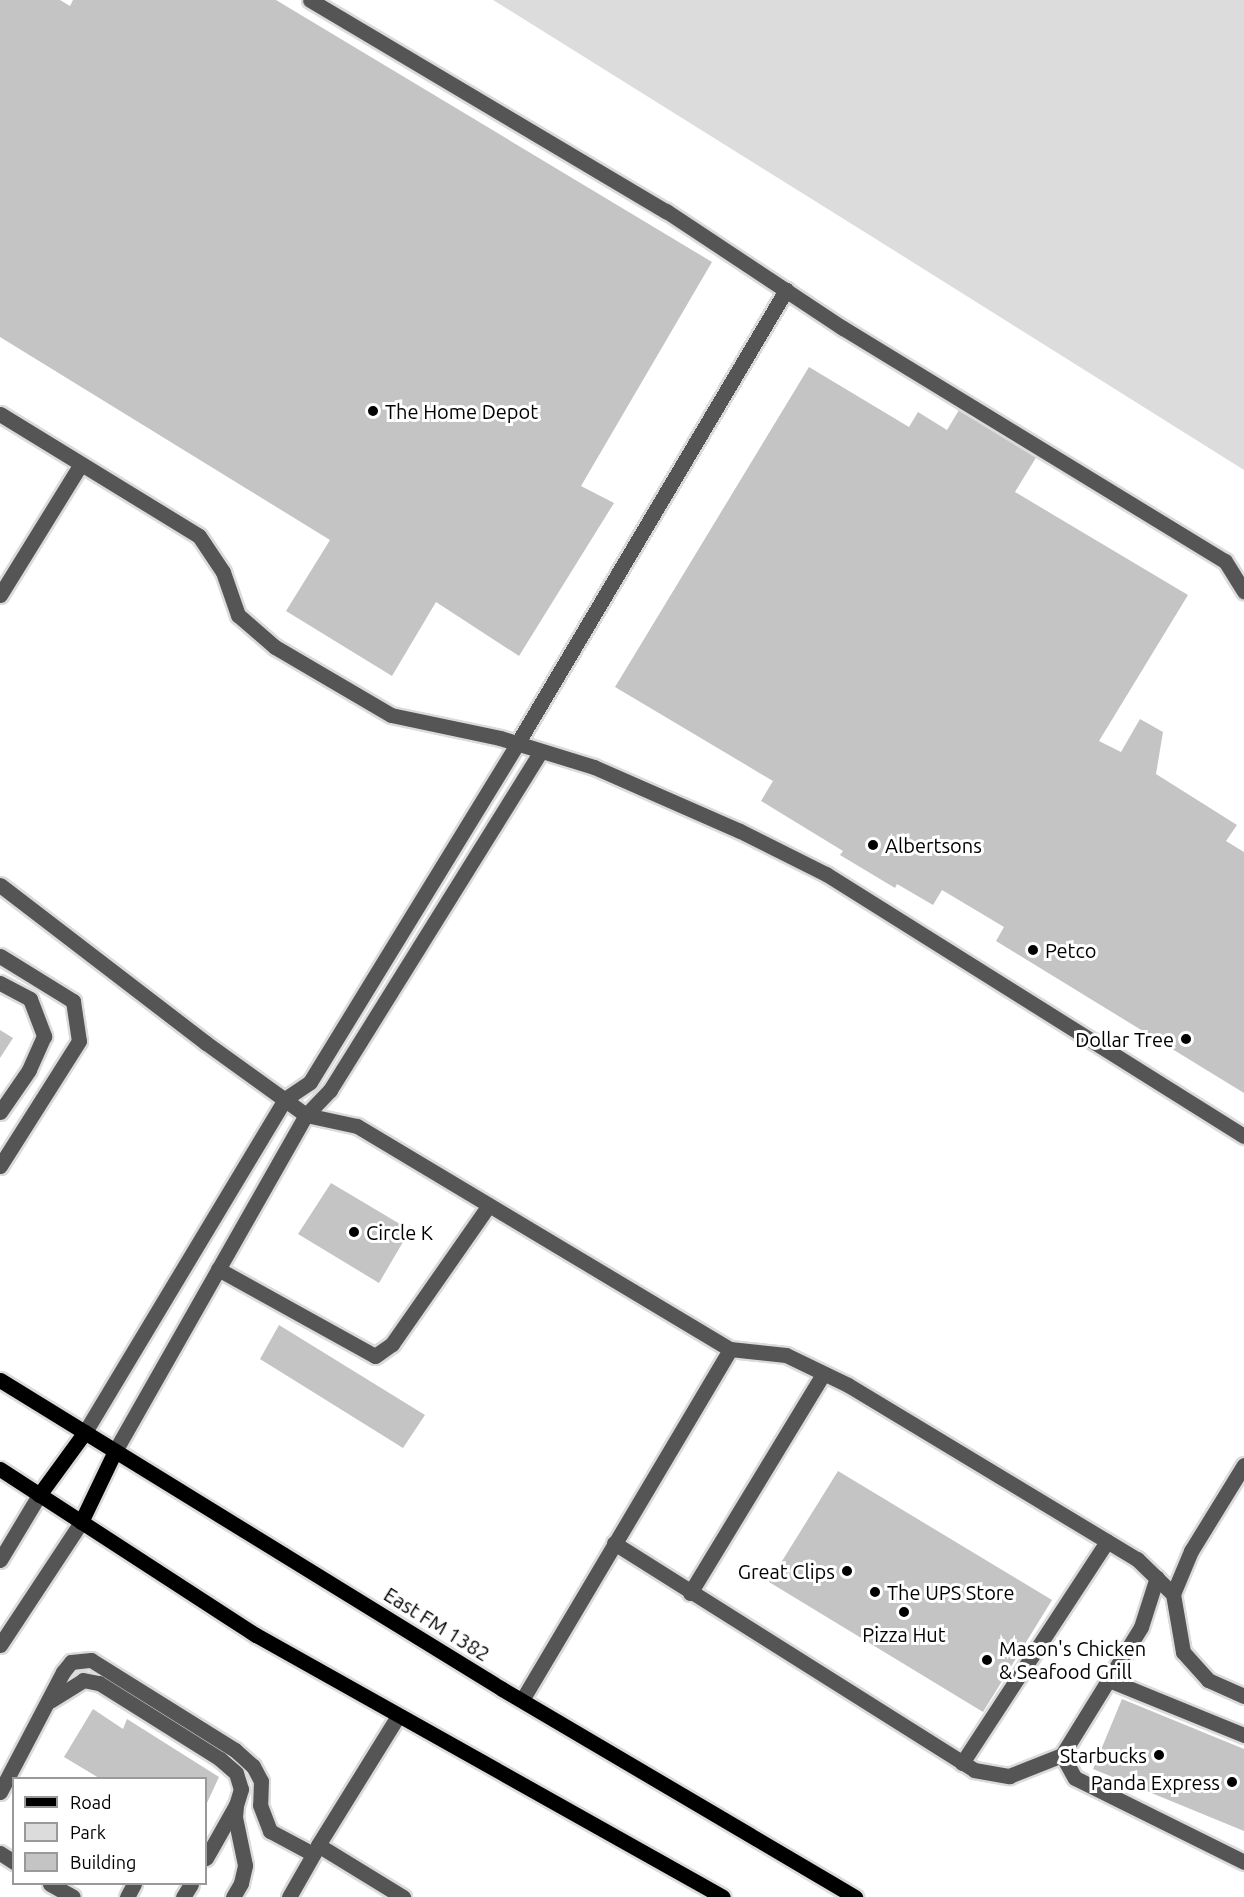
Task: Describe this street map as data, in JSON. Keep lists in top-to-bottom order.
{
  "streets": {
    "main road": ["East FM 1382"]
  },
  "places": [
    "The Home Depot",
    "Albertsons",
    "Petco",
    "Dollar Tree",
    "Circle K",
    "Great Clips",
    "The UPS Store",
    "Pizza Hut",
    "Mason's Chicken & Seafood Grill",
    "Starbucks",
    "Panda Express"
  ],
  "legend": ["Road", "Park", "Building"]
}
